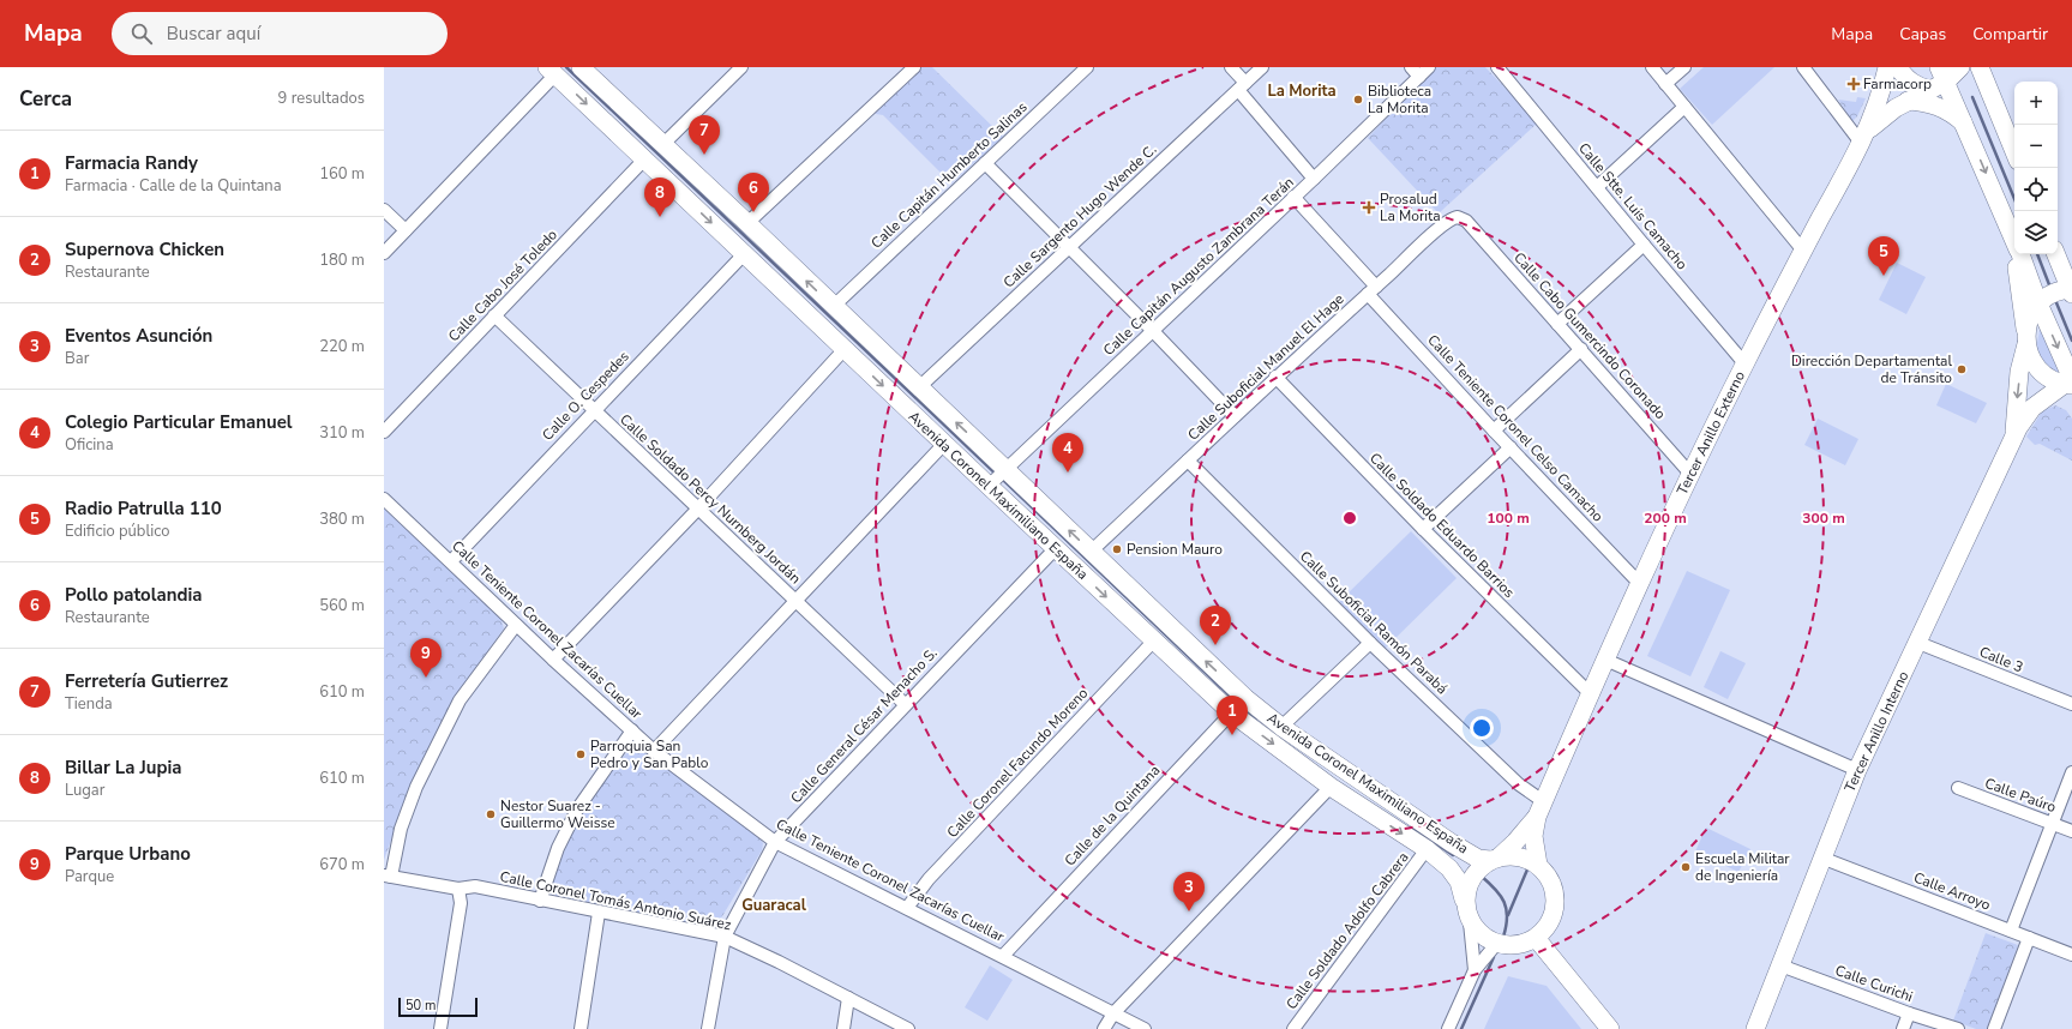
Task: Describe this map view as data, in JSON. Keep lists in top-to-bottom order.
{
  "streets": {
    "street": [
      "Calle Capitán Humberto Salinas",
      "Calle Stte. Luis Camacho",
      "Calle Sargento Hugo Wende C.",
      "Calle Capitán Augusto Zambrana Terán",
      "Calle Cabo José Toledo",
      "Calle Cabo Gumercindo Coronado",
      "Calle Suboficial Manuel El Hage",
      "Calle O. Cespedes",
      "Calle Teniente Coronel Celso Camacho",
      "Tercer Anillo Externo",
      "Avenida Coronel Maximiliano España",
      "Calle Soldado Percy Nurnberg Jordán",
      "Calle Soldado Eduardo Barrios",
      "Calle Suboficial Ramón Parabá",
      "Calle Teniente Coronel Zacarías Cuellar",
      "Calle 3",
      "Calle General César Menacho S.",
      "Tercer Anillo Interno",
      "Calle Coronel Facundo Moreno",
      "Calle Paúro",
      "Calle de la Quintana",
      "Calle Arroyo",
      "Calle Coronel Tomás Antonio Suárez",
      "Calle Soldado Adolfo Cabrera",
      "Calle Curichi"
    ]
  },
  "crossings": [
    ["Calle Capitán Humberto Salinas", "Avenida Coronel Maximiliano España"],
    ["Calle Stte. Luis Camacho", "Tercer Anillo Externo"],
    ["Calle Sargento Hugo Wende C.", "Avenida Coronel Maximiliano España"],
    ["Calle Capitán Augusto Zambrana Terán", "Calle Teniente Coronel Celso Camacho"],
    ["Calle Capitán Augusto Zambrana Terán", "Avenida Coronel Maximiliano España"],
    ["Calle Cabo José Toledo", "Avenida Coronel Maximiliano España"],
    ["Calle Cabo José Toledo", "Calle Soldado Percy Nurnberg Jordán"],
    ["Calle Cabo Gumercindo Coronado", "Calle Suboficial Manuel El Hage"],
    ["Calle Cabo Gumercindo Coronado", "Tercer Anillo Externo"],
    ["Calle Suboficial Manuel El Hage", "Calle Teniente Coronel Celso Camacho"],
    ["Calle Suboficial Manuel El Hage", "Avenida Coronel Maximiliano España"],
    ["Calle Suboficial Manuel El Hage", "Calle Soldado Eduardo Barrios"],
    ["Calle Suboficial Manuel El Hage", "Calle Suboficial Ramón Parabá"],
    ["Calle O. Cespedes", "Avenida Coronel Maximiliano España"],
    ["Calle O. Cespedes", "Calle Soldado Percy Nurnberg Jordán"],
    ["Calle O. Cespedes", "Calle Teniente Coronel Zacarías Cuellar"],
    ["Calle Teniente Coronel Celso Camacho", "Tercer Anillo Externo"],
    ["Tercer Anillo Externo", "Avenida Coronel Maximiliano España"],
    ["Tercer Anillo Externo", "Calle Soldado Eduardo Barrios"],
    ["Tercer Anillo Externo", "Calle Suboficial Ramón Parabá"],
    ["Avenida Coronel Maximiliano España", "Calle General César Menacho S."],
    ["Avenida Coronel Maximiliano España", "Calle Coronel Facundo Moreno"],
    ["Avenida Coronel Maximiliano España", "Calle de la Quintana"],
    ["Avenida Coronel Maximiliano España", "Calle Soldado Adolfo Cabrera"],
    ["Calle Soldado Percy Nurnberg Jordán", "Calle General César Menacho S."],
    ["Calle Teniente Coronel Zacarías Cuellar", "Calle General César Menacho S."],
    ["Calle Teniente Coronel Zacarías Cuellar", "Calle Coronel Facundo Moreno"],
    ["Calle Teniente Coronel Zacarías Cuellar", "Calle de la Quintana"],
    ["Calle 3", "Tercer Anillo Interno"],
    ["Calle General César Menacho S.", "Calle Coronel Tomás Antonio Suárez"],
    ["Tercer Anillo Interno", "Calle Arroyo"],
    ["Tercer Anillo Interno", "Calle Curichi"]
  ],
  "districts": ["La Morita", "Guaracal"],
  "places": {
    "health": ["Farmacorp", "Prosalud La Morita"],
    "other": [
      "Biblioteca La Morita",
      "Dirección Departamental de Tránsito",
      "Pension Mauro",
      "Parroquia San Pedro y San Pablo",
      "Nestor Suarez - Guillermo Weisse",
      "Escuela Militar de Ingeniería"
    ]
  },
  "scale_bar": "50 m",
  "page": {
    "header": "Mapa",
    "search": "Buscar aquí",
    "nav": ["Mapa", "Capas", "Compartir"],
    "heading": ["Cerca", "9 resultados"],
    "map_buttons": ["+", "−"],
    "pins": [
      "7",
      "6",
      "8",
      "5",
      "4",
      "2",
      "9",
      "1",
      "3"
    ],
    "list": [
      {
        "mark": "1",
        "name": "Farmacia Randy",
        "note": "Farmacia · Calle de la Quintana",
        "value": "160 m"
      },
      {
        "mark": "2",
        "name": "Supernova Chicken",
        "note": "Restaurante",
        "value": "180 m"
      },
      {
        "mark": "3",
        "name": "Eventos Asunción",
        "note": "Bar",
        "value": "220 m"
      },
      {
        "mark": "4",
        "name": "Colegio Particular Emanuel",
        "note": "Oficina",
        "value": "310 m"
      },
      {
        "mark": "5",
        "name": "Radio Patrulla 110",
        "note": "Edificio público",
        "value": "380 m"
      },
      {
        "mark": "6",
        "name": "Pollo patolandia",
        "note": "Restaurante",
        "value": "560 m"
      },
      {
        "mark": "7",
        "name": "Ferretería Gutierrez",
        "note": "Tienda",
        "value": "610 m"
      },
      {
        "mark": "8",
        "name": "Billar La Jupia",
        "note": "Lugar",
        "value": "610 m"
      },
      {
        "mark": "9",
        "name": "Parque Urbano",
        "note": "Parque",
        "value": "670 m"
      }
    ],
    "scale": "50 m"
  },
  "rings": ["100 m", "200 m", "300 m"]
}
